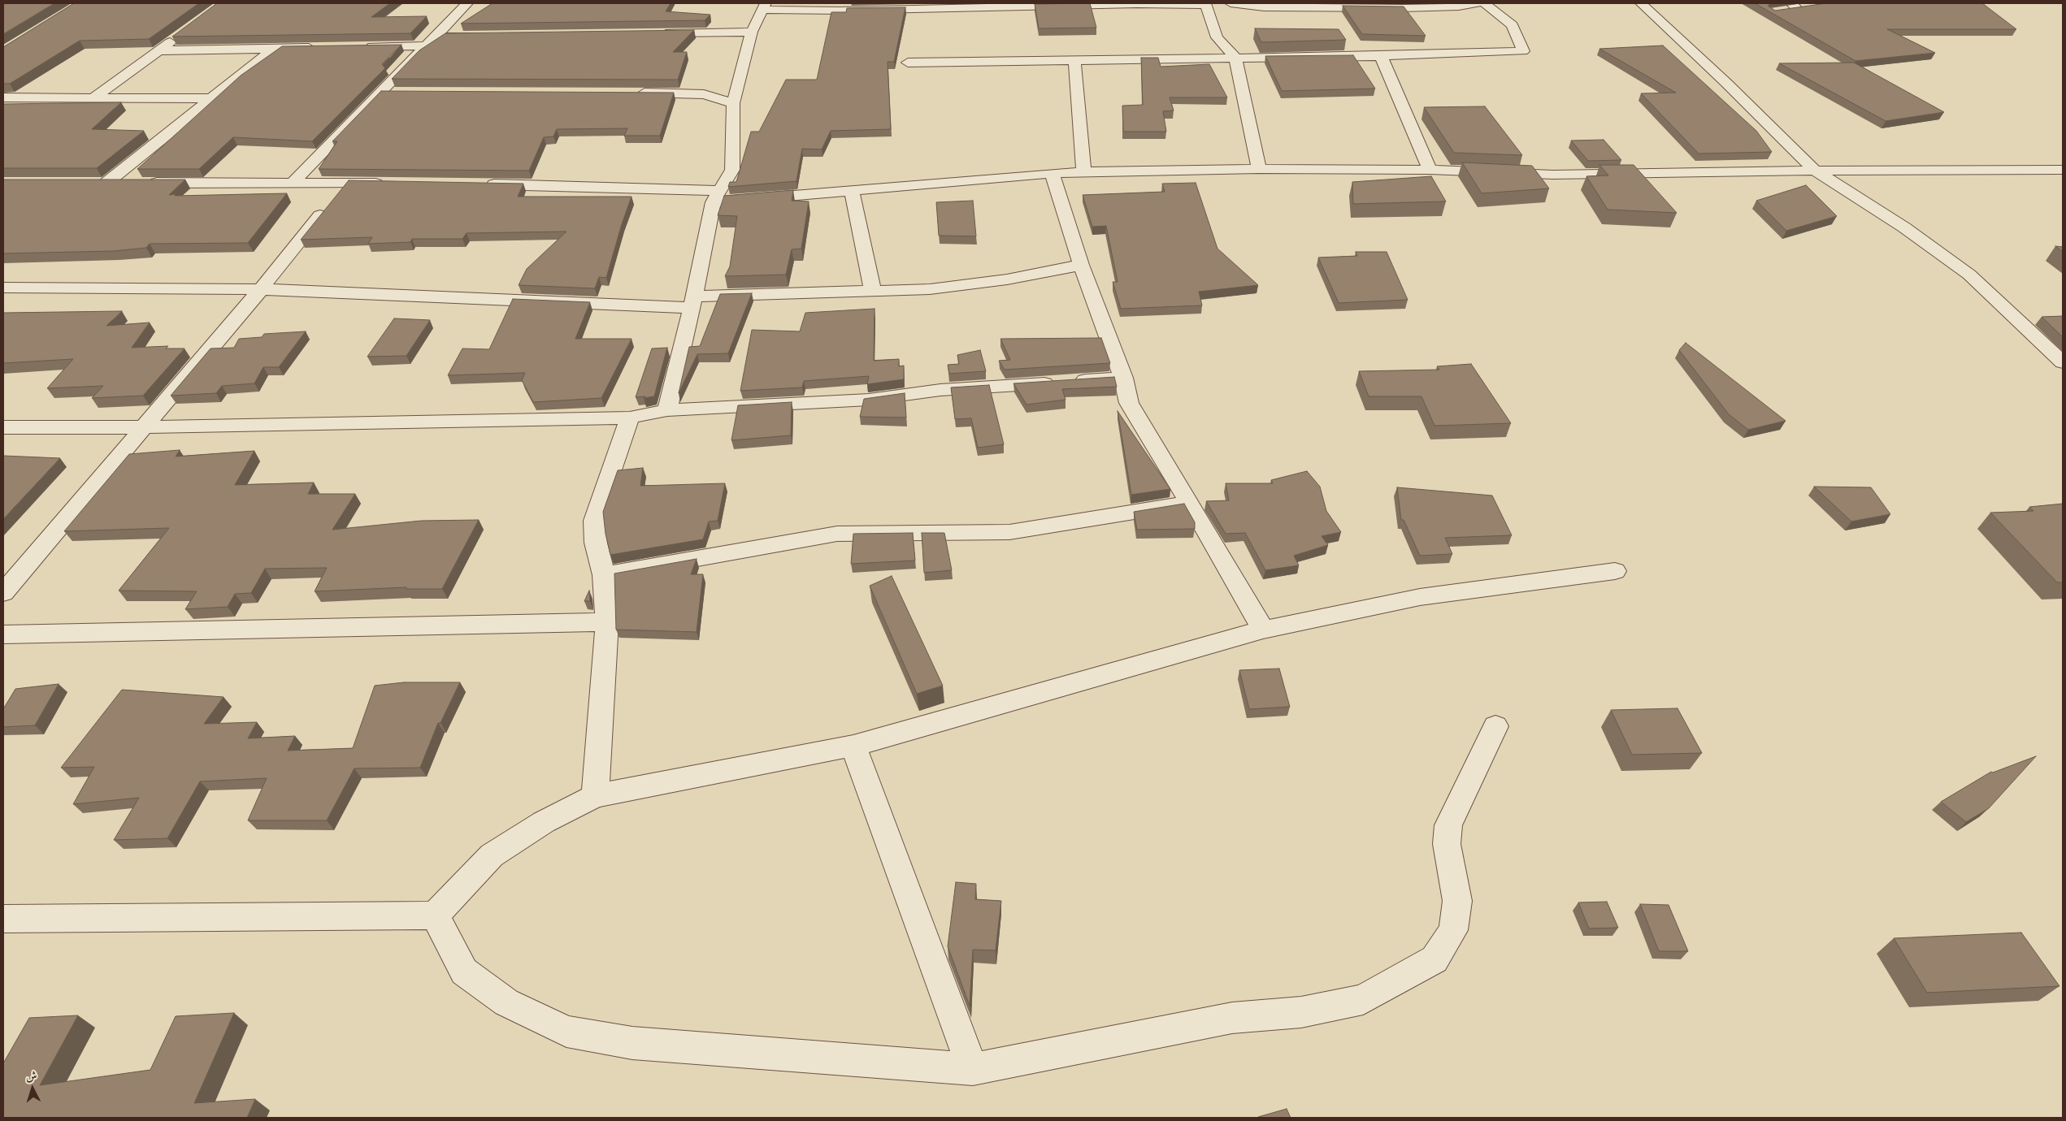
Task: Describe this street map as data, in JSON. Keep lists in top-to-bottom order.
{
  "north": "top"
}
